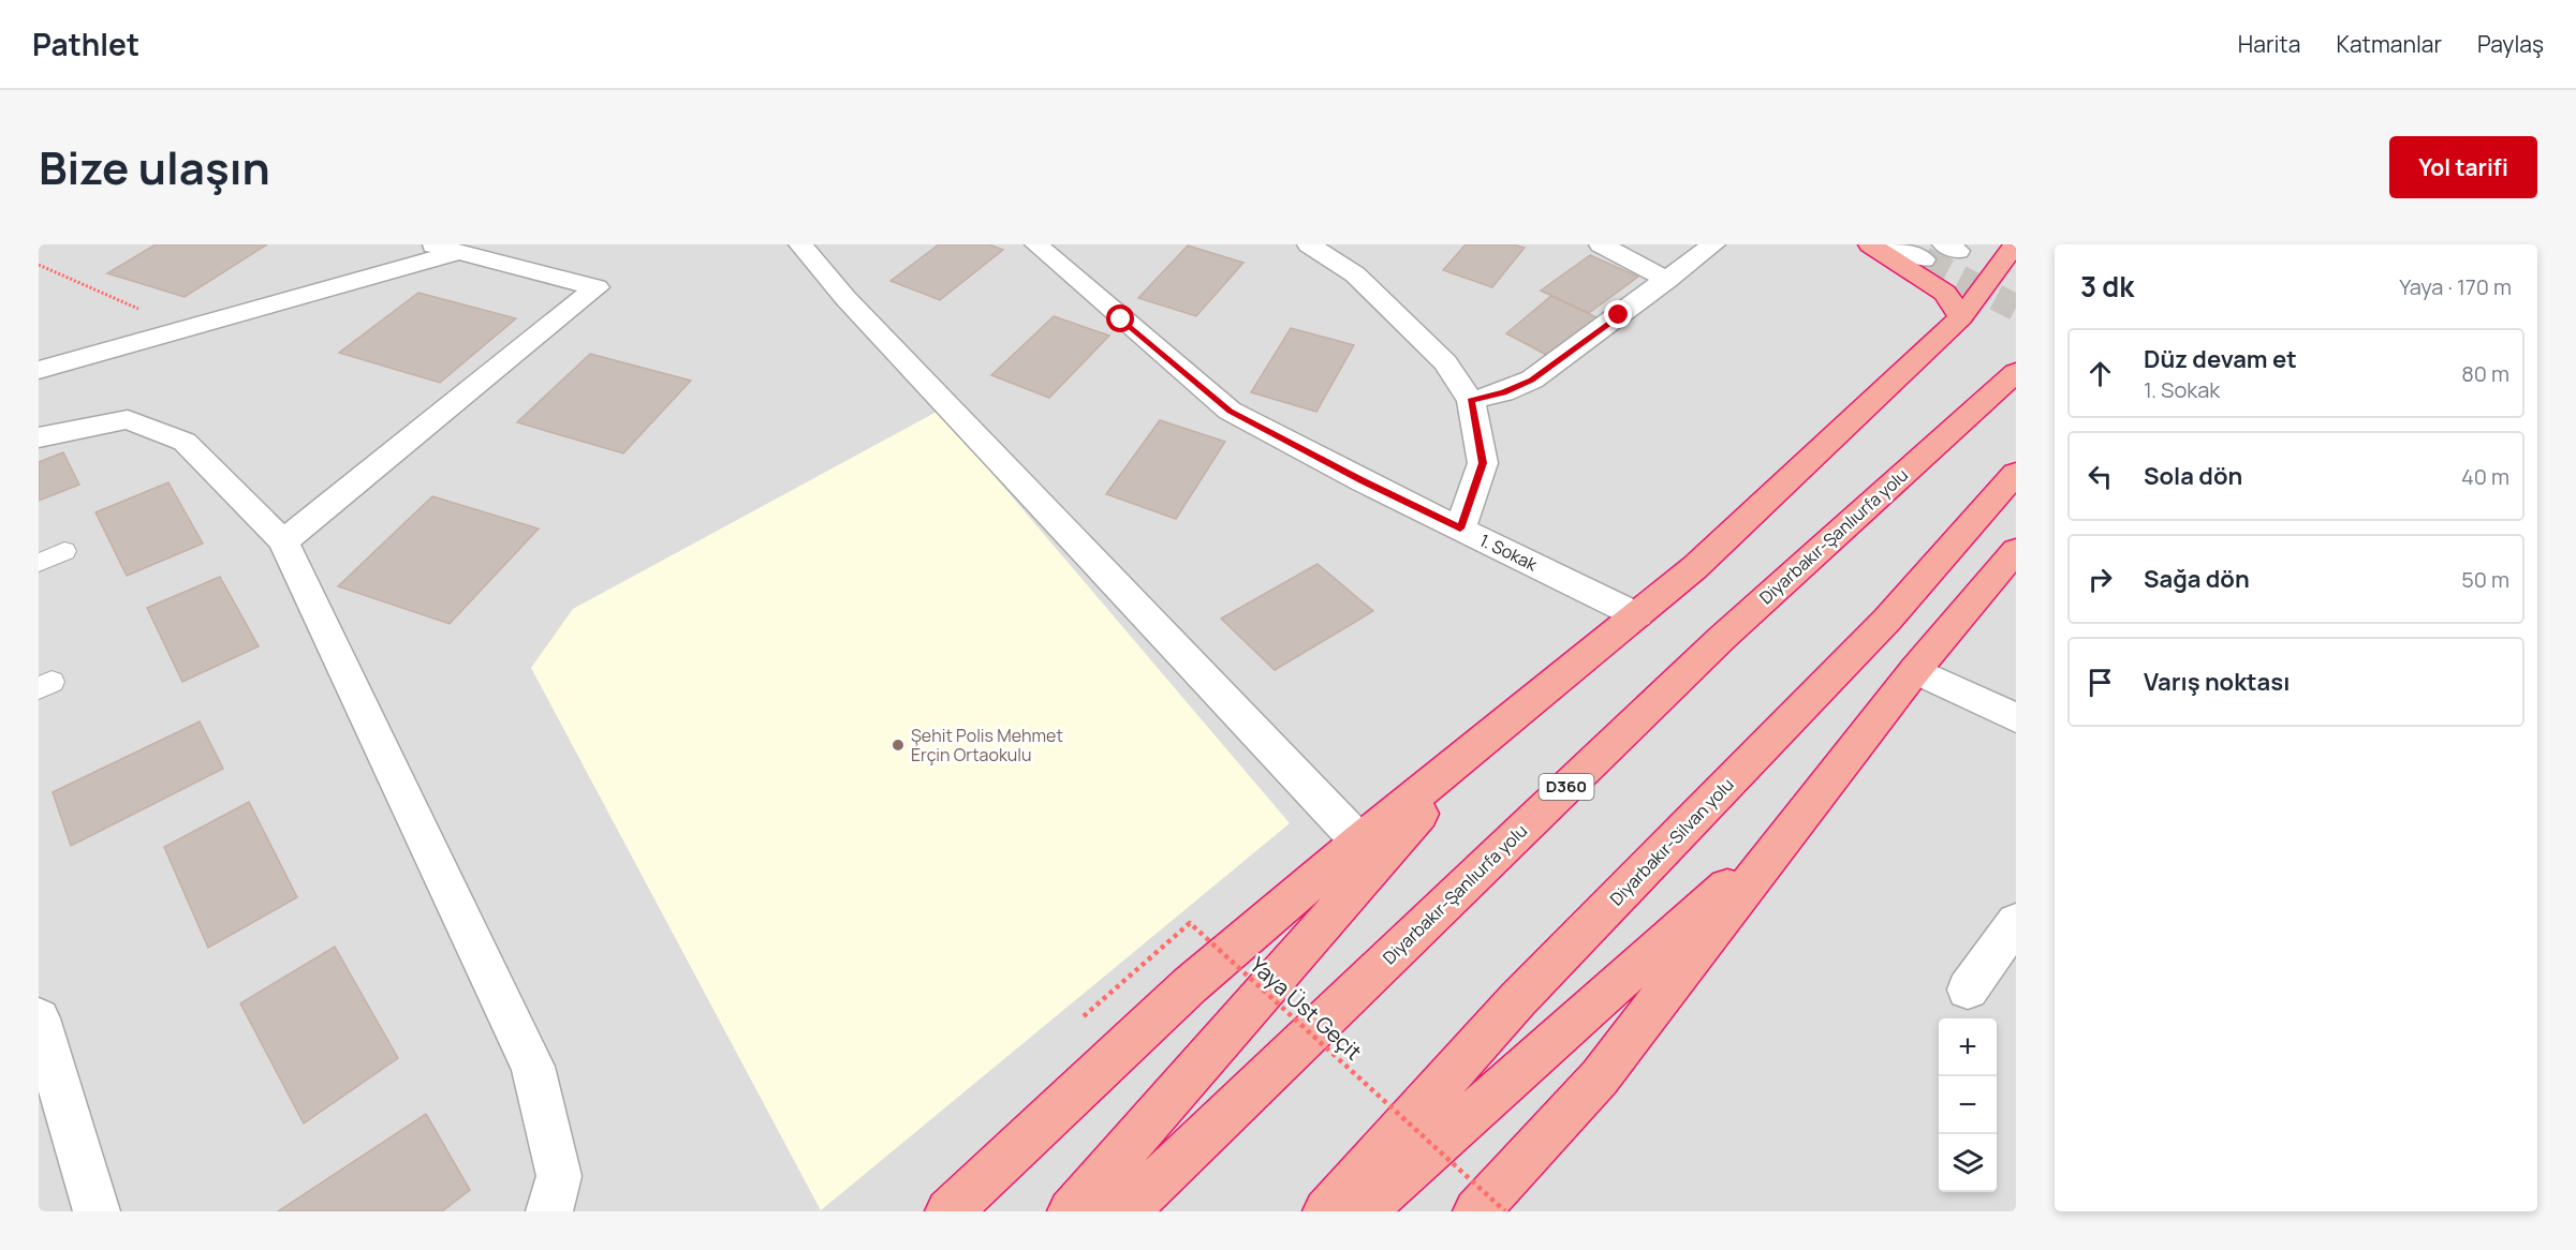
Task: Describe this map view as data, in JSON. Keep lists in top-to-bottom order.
{
  "streets": {
    "highway": ["Diyarbakır-Şanlıurfa yolu", "D360", "Diyarbakır-Silvan yolu"],
    "street": ["1. Sokak"],
    "path": ["Yaya Üst Geçit"]
  },
  "places": ["Şehit Polis Mehmet Erçin Ortaokulu"],
  "page": {
    "header": "Pathlet",
    "nav": ["Harita", "Katmanlar", "Paylaş"],
    "title": "Bize ulaşın",
    "buttons": "Yol tarifi",
    "heading": ["3 dk", "Yaya · 170 m"],
    "list": [
      ["Düz devam et", "1. Sokak", "80 m"],
      ["Sola dön", "40 m"],
      ["Sağa dön", "50 m"],
      "Varış noktası"
    ],
    "map_buttons": ["+", "−"]
  }
}
